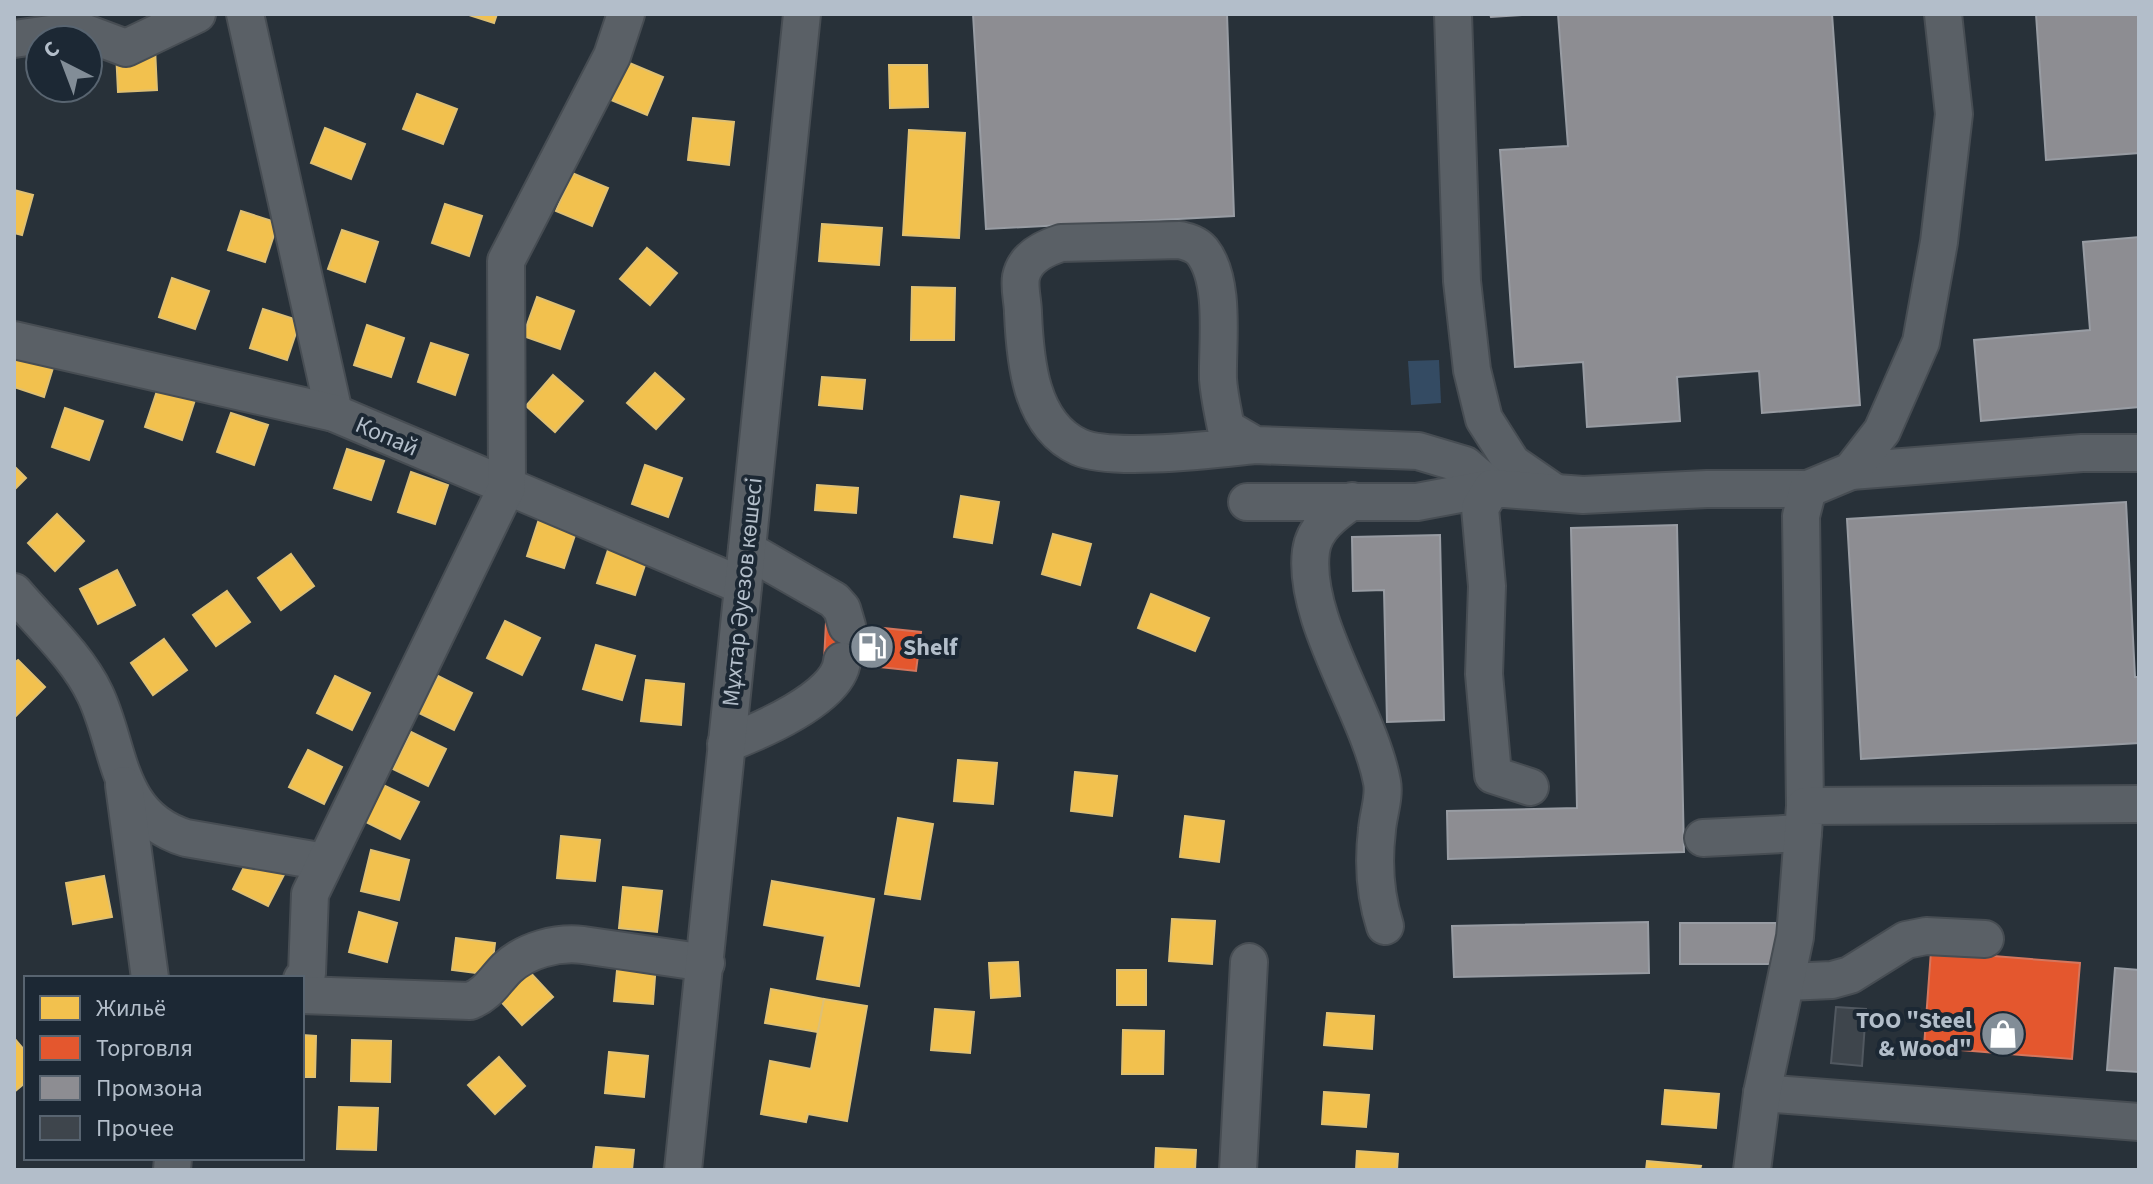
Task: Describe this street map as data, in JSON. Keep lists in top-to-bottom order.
{
  "streets": {
    "street": ["Копай", "Мұхтар Әуезов көшесі"]
  },
  "crossings": [
    ["Копай", "Мұхтар Әуезов көшесі"]
  ],
  "places": {
    "fuel station": ["Shelf"],
    "shop": ["TOO \"Steel & Wood\""]
  },
  "legend": [
    "Жильё",
    "Торговля",
    "Промзона",
    "Прочее"
  ],
  "north": "top left"
}
